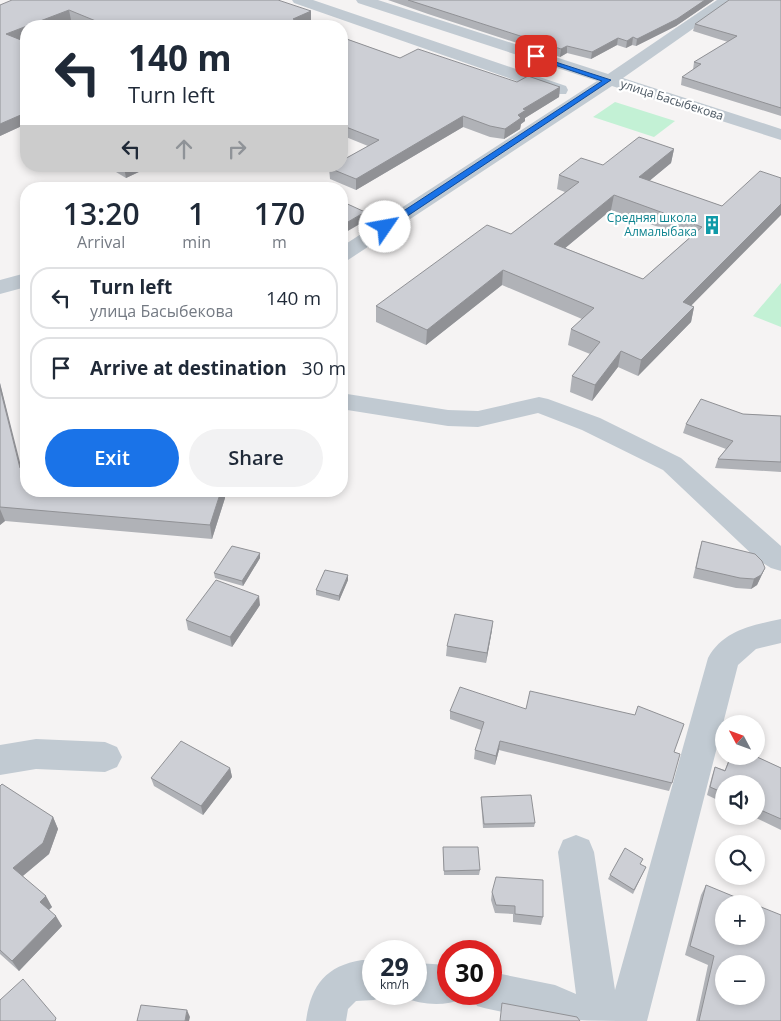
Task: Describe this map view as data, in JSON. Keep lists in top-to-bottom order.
{
  "streets": {
    "street": ["улица Басыбекова"]
  },
  "places": {
    "building": ["Средняя школа Алмалыбака"]
  },
  "north": "top left",
  "page": {
    "turn": ["140 m", "Turn left"],
    "eta": [
      "13:20",
      "Arrival",
      "1",
      "min",
      "170",
      "m"
    ],
    "list": [
      {
        "name": "Turn left",
        "note": "улица Басыбекова",
        "value": "140 m"
      },
      {
        "name": "Arrive at destination",
        "value": "30 m"
      }
    ],
    "buttons": ["Exit", "Share"],
    "map_buttons": ["+", "−"],
    "speed": "29 km/h",
    "limit": "30"
  }
}
